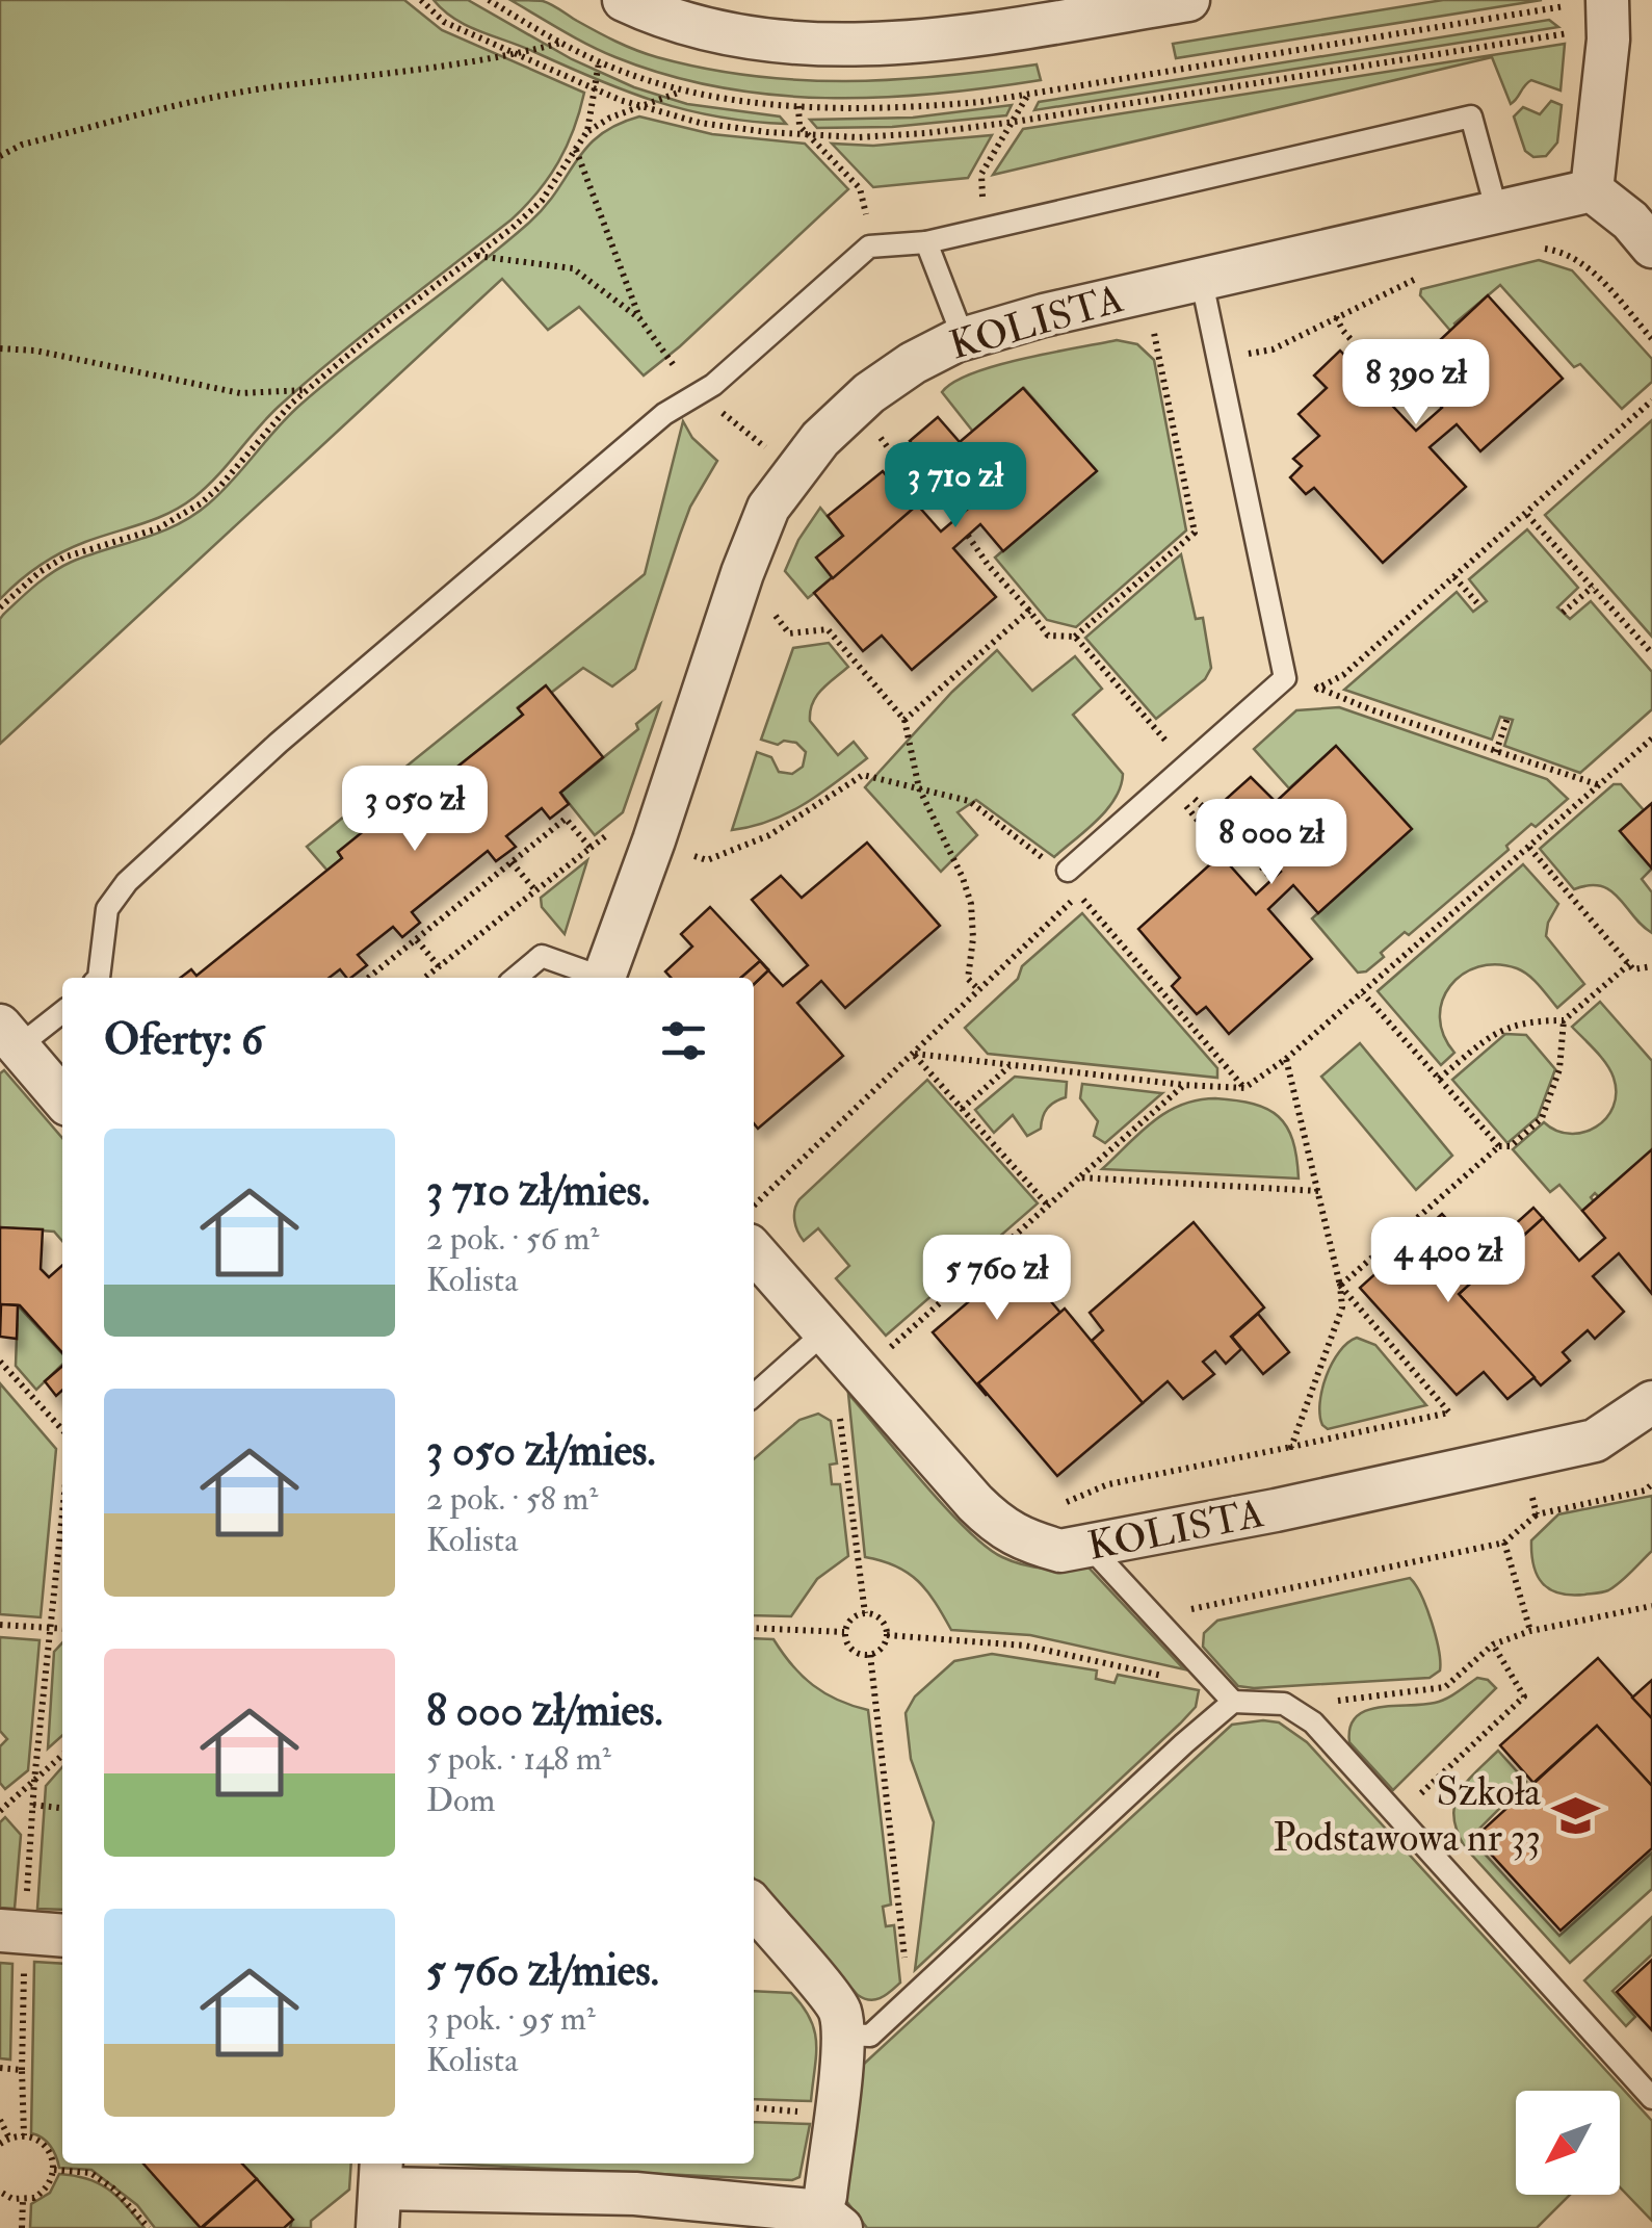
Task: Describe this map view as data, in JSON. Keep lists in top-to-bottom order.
{
  "streets": {
    "street": ["KOLISTA"]
  },
  "places": {
    "school or university": ["Szkoła Podstawowa nr 33"]
  },
  "north": "bottom left",
  "page": {
    "price": [
      "8 390 zł",
      "3 710 zł",
      "3 050 zł",
      "8 000 zł",
      "4 400 zł",
      "5 760 zł"
    ],
    "heading": "Oferty: 6",
    "list": [
      {
        "name": "3 710 zł/mies.",
        "note": "2 pok. · 56 m² · Kolista"
      },
      {
        "name": "3 050 zł/mies.",
        "note": "2 pok. · 58 m² · Kolista"
      },
      {
        "name": "8 000 zł/mies.",
        "note": "5 pok. · 148 m² · Dom"
      },
      {
        "name": "5 760 zł/mies.",
        "note": "3 pok. · 95 m² · Kolista"
      }
    ]
  }
}
